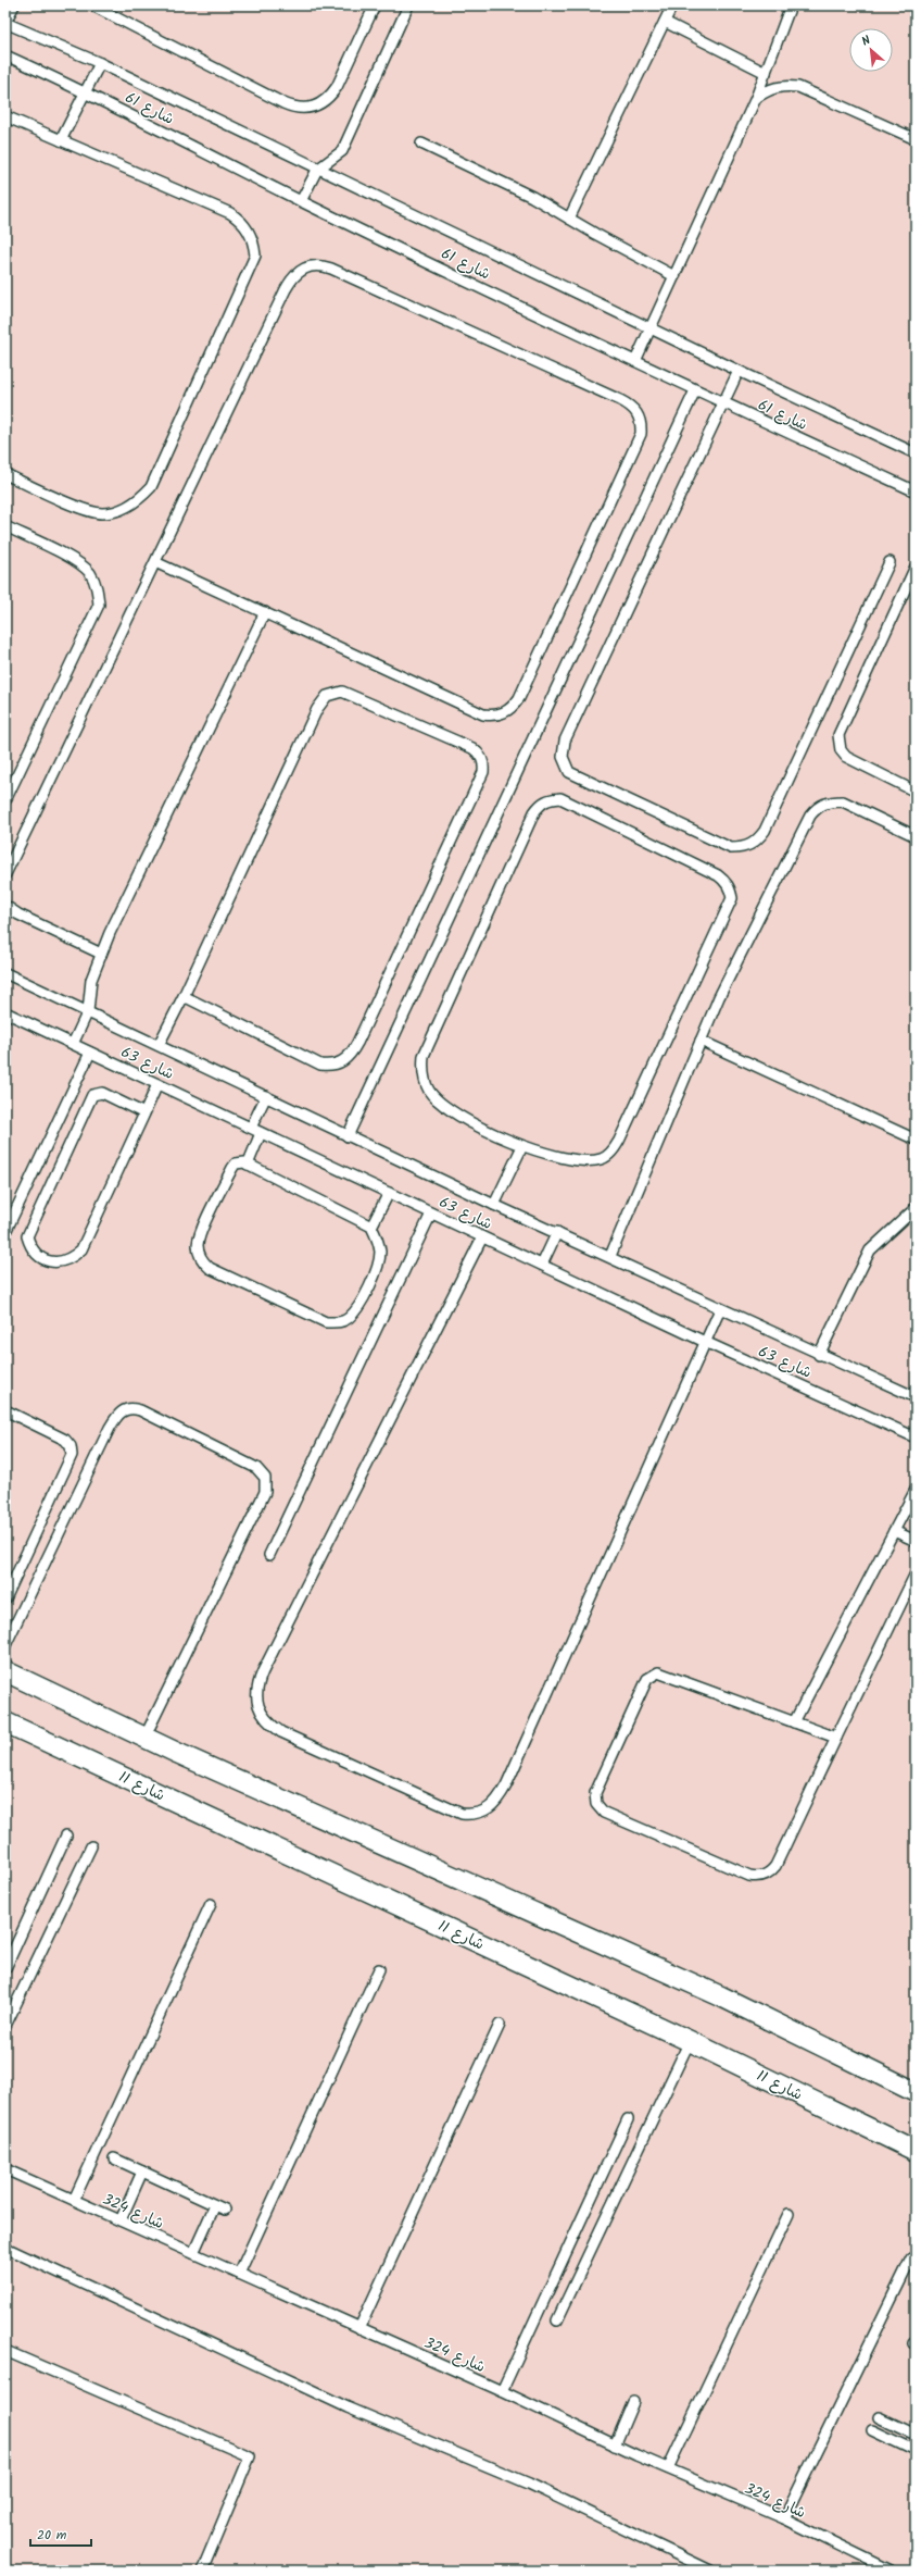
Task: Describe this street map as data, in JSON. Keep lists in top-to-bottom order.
{
  "streets": {
    "street": ["شارع 11"],
    "lane": ["شارع 61", "شارع 63", "شارع 324"]
  },
  "scale_bar": "20 m",
  "north": "top left"
}
